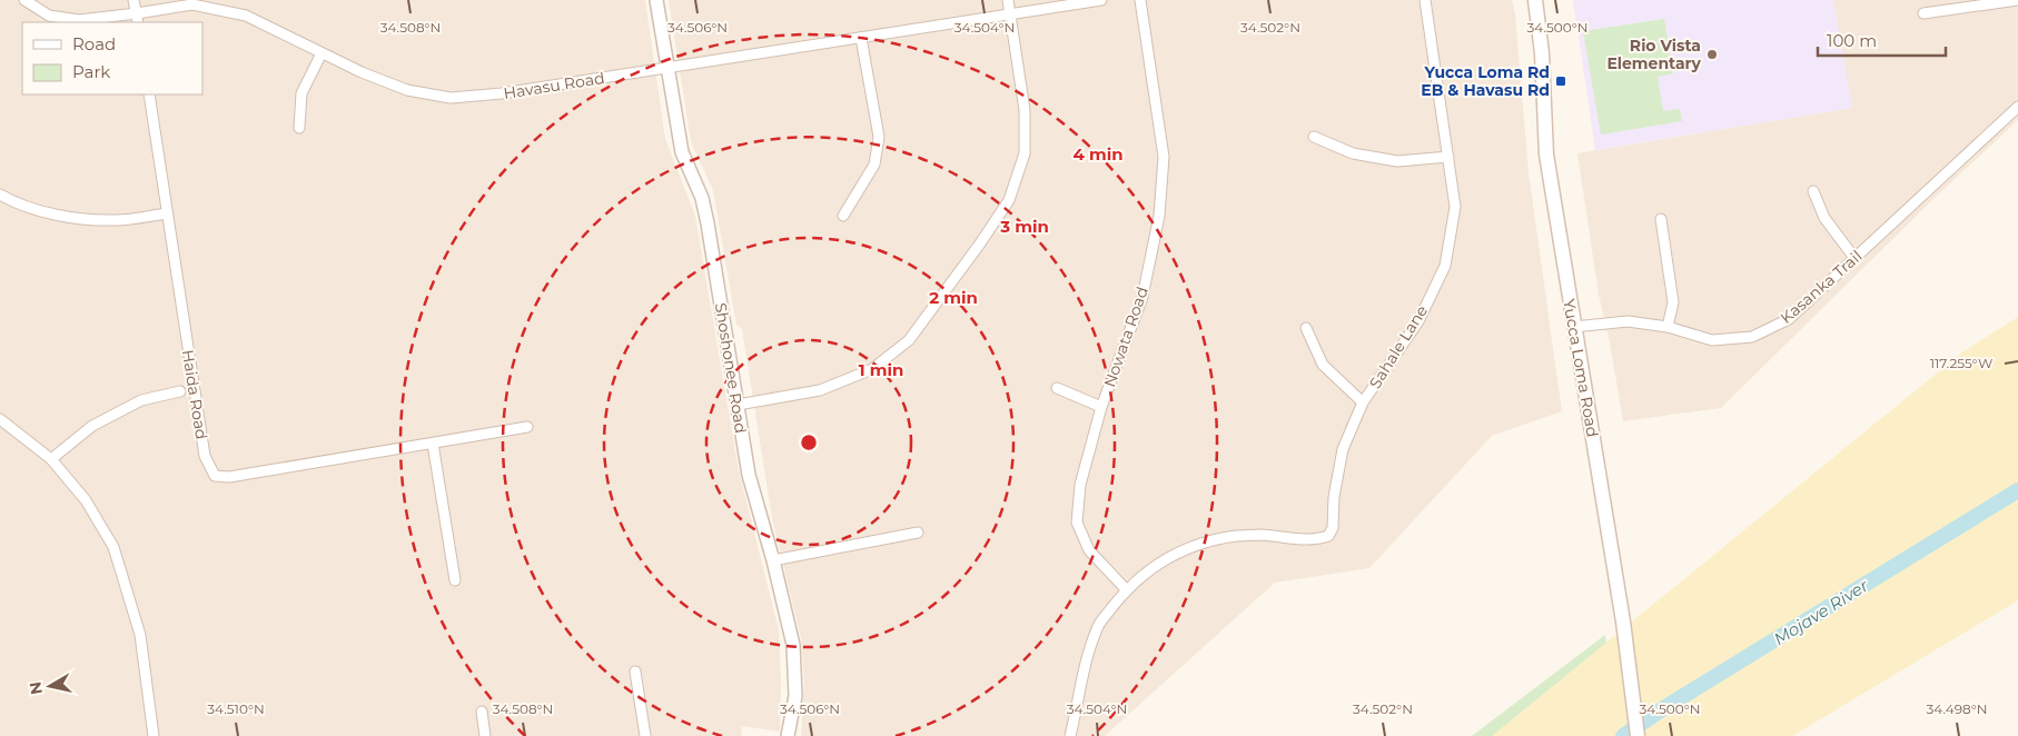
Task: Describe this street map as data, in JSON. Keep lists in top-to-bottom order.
{
  "streets": {
    "main road": ["Yucca Loma Road"],
    "street": [
      "Havasu Road",
      "Kasanka Trail",
      "Nowata Road",
      "Sahale Lane",
      "Shoshonee Road",
      "Haida Road"
    ]
  },
  "crossings": [
    ["Havasu Road", "Shoshonee Road"],
    ["Kasanka Trail", "Yucca Loma Road"],
    ["Nowata Road", "Sahale Lane"]
  ],
  "water": ["Mojave River"],
  "places": {
    "other": ["Rio Vista Elementary"],
    "transit": ["Yucca Loma Rd EB & Havasu Rd"]
  },
  "legend": ["Road", "Park"],
  "scale_bar": "100 m",
  "north": "left",
  "coordinates": [
    "34.508°N",
    "34.506°N",
    "34.504°N",
    "34.502°N",
    "34.500°N",
    "117.255°W",
    "34.510°N",
    "34.498°N"
  ],
  "rings": [
    "4 min",
    "3 min",
    "2 min",
    "1 min"
  ]
}
